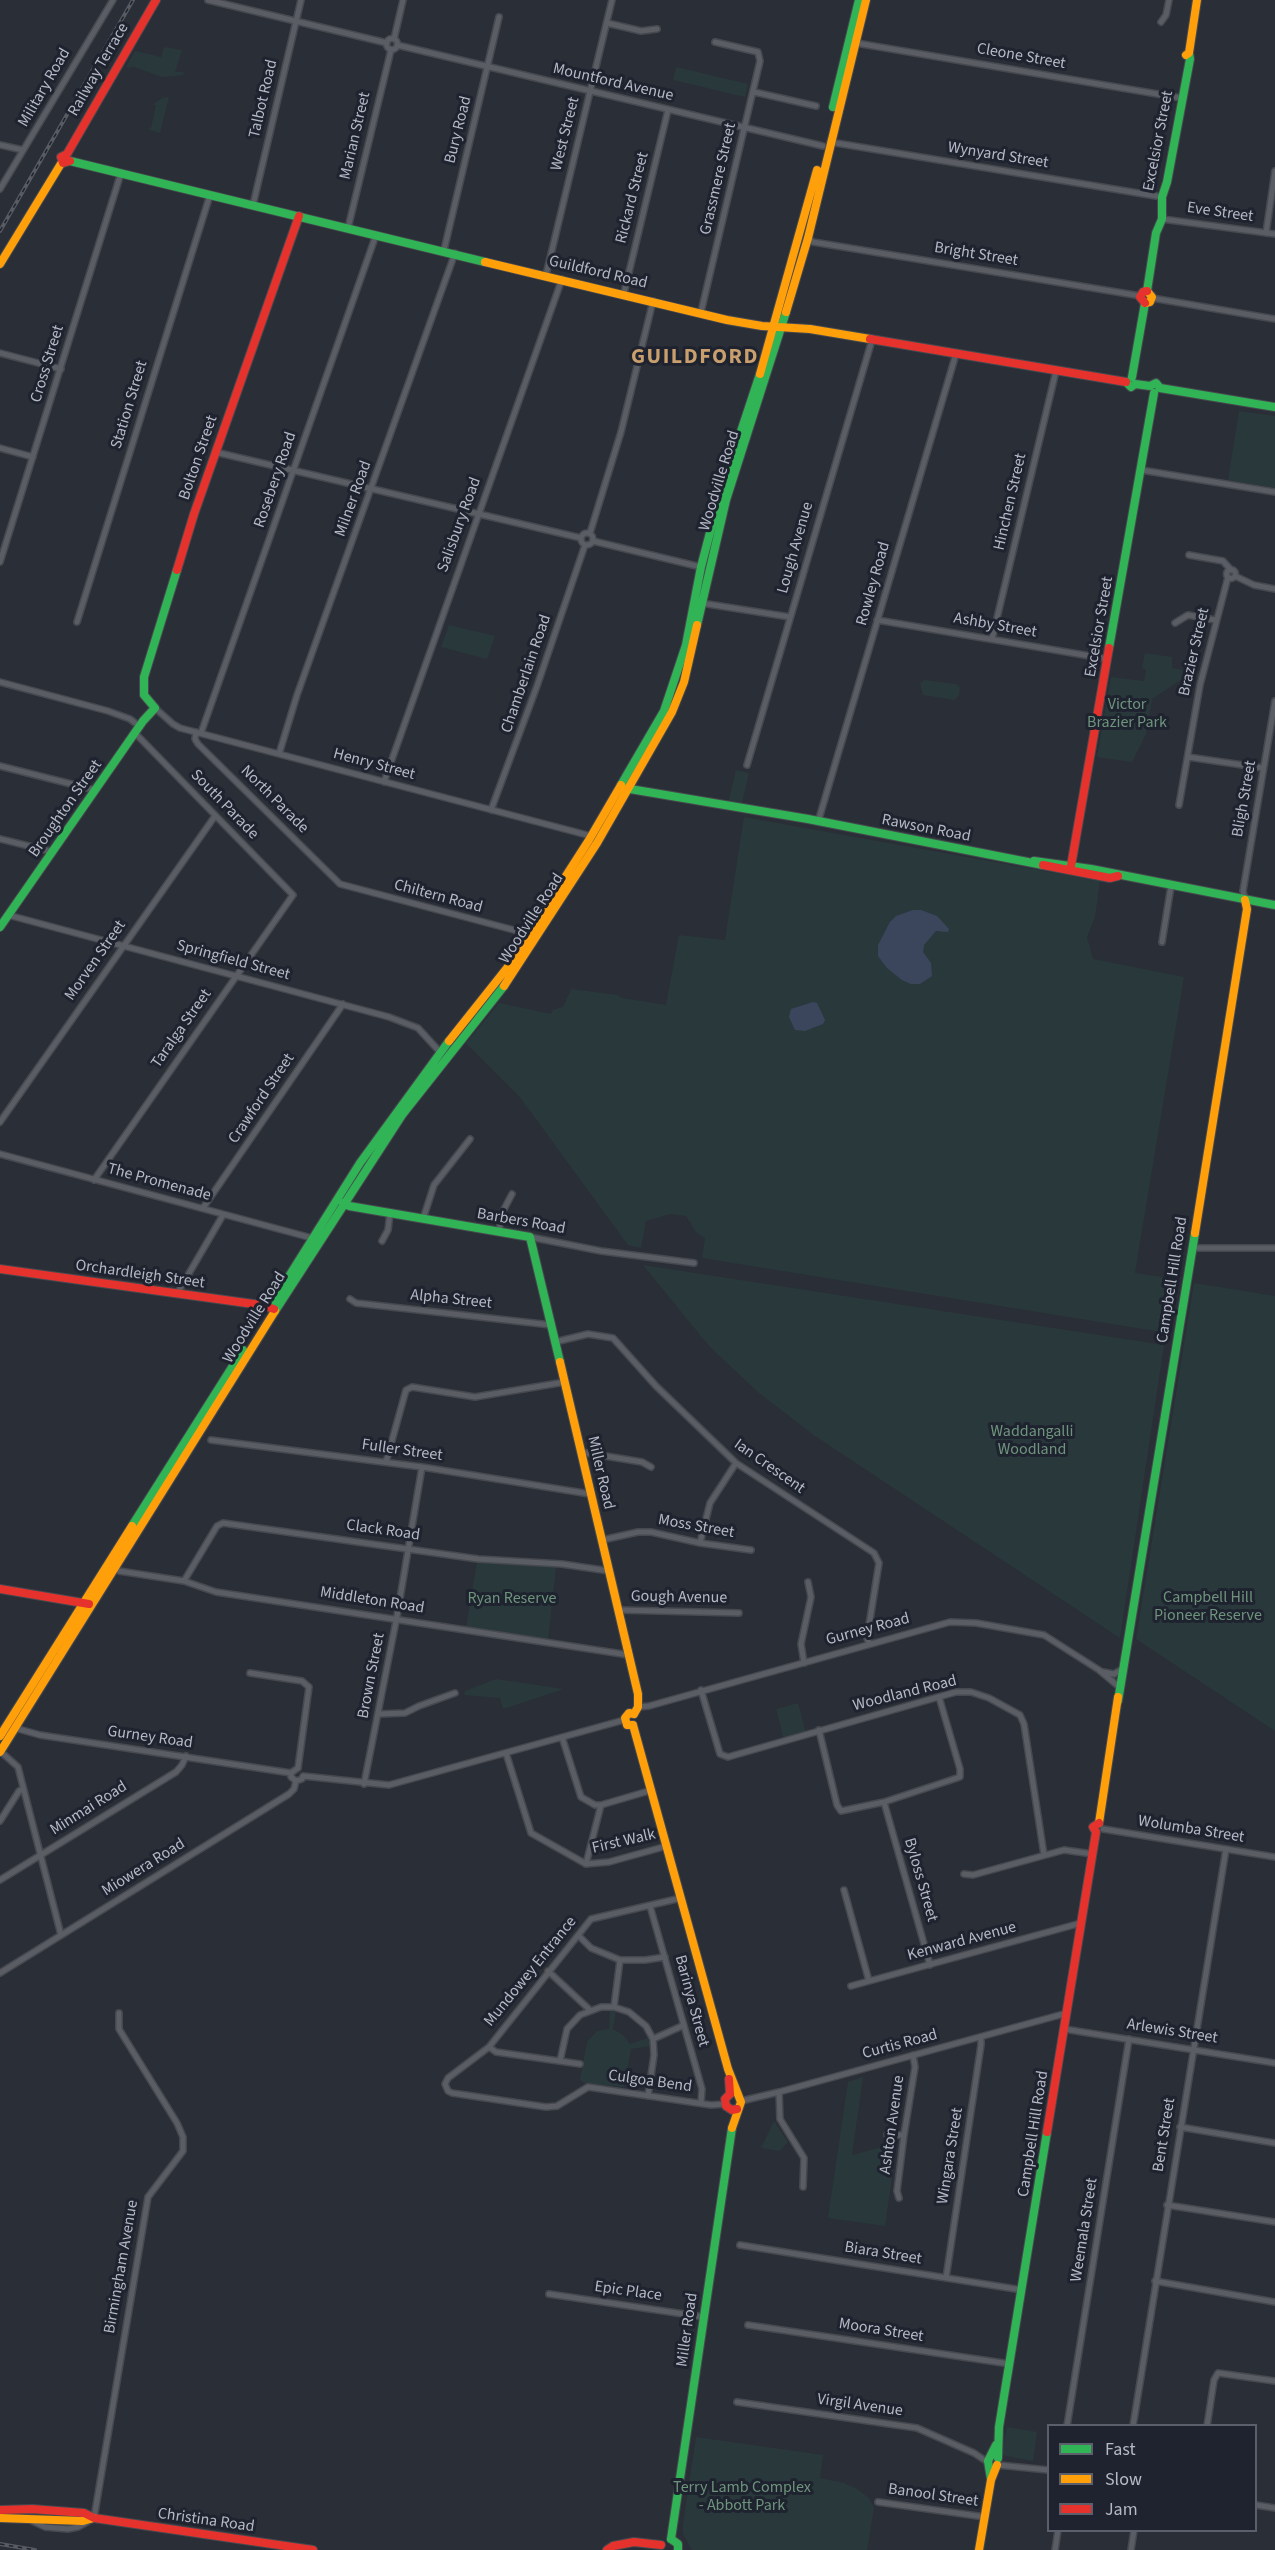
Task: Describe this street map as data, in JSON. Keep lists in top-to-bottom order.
{
  "streets": {
    "street": [
      "Cleone Street",
      "Railway Terrace",
      "Mountford Avenue",
      "Military Road",
      "Talbot Road",
      "Bury Road",
      "West Street",
      "Marian Street",
      "Excelsior Street",
      "Wynyard Street",
      "Grassmere Street",
      "Rickard Street",
      "Eve Street",
      "Bright Street",
      "Guildford Road",
      "Cross Street",
      "Station Street",
      "Bolton Street",
      "Rosebery Road",
      "Woodville Road",
      "Milner Road",
      "Hinchen Street",
      "Salisbury Road",
      "Lough Avenue",
      "Rowley Road",
      "Ashby Street",
      "Brazier Street",
      "Chamberlain Road",
      "Henry Street",
      "Bligh Street",
      "North Parade",
      "South Parade",
      "Broughton Street",
      "Rawson Road",
      "Chiltern Road",
      "Morven Street",
      "Springfield Street",
      "Taralga Street",
      "Crawford Street",
      "The Promenade",
      "Barbers Road",
      "Orchardleigh Street",
      "Campbell Hill Road",
      "Alpha Street",
      "Fuller Street",
      "Ian Crescent",
      "Miller Road",
      "Moss Street",
      "Clack Road",
      "Gough Avenue",
      "Middleton Road",
      "Gurney Road",
      "Brown Street",
      "Woodland Road",
      "Minmai Road",
      "Wolumba Street",
      "First Walk",
      "Miowera Road",
      "Byloss Street",
      "Kenward Avenue",
      "Mundowey Entrance",
      "Barinya Street",
      "Arlewis Street",
      "Curtis Road",
      "Culgoa Bend",
      "Ashton Avenue",
      "Bent Street",
      "Wingara Street",
      "Weemala Street",
      "Biara Street",
      "Birmingham Avenue",
      "Epic Place",
      "Moora Street",
      "Virgil Avenue",
      "Banool Street",
      "Christina Road"
    ]
  },
  "crossings": [
    ["Cleone Street", "Excelsior Street"],
    ["Cleone Street", "Woodville Road"],
    ["Railway Terrace", "Guildford Road"],
    ["Mountford Avenue", "Bury Road"],
    ["Mountford Avenue", "West Street"],
    ["Mountford Avenue", "Wynyard Street"],
    ["Mountford Avenue", "Grassmere Street"],
    ["Mountford Avenue", "Rickard Street"],
    ["Mountford Avenue", "Woodville Road"],
    ["Talbot Road", "Guildford Road"],
    ["Bury Road", "Guildford Road"],
    ["West Street", "Guildford Road"],
    ["Marian Street", "Guildford Road"],
    ["Excelsior Street", "Wynyard Street"],
    ["Excelsior Street", "Eve Street"],
    ["Excelsior Street", "Bright Street"],
    ["Excelsior Street", "Guildford Road"],
    ["Excelsior Street", "Ashby Street"],
    ["Excelsior Street", "Rawson Road"],
    ["Wynyard Street", "Woodville Road"],
    ["Grassmere Street", "Guildford Road"],
    ["Rickard Street", "Guildford Road"],
    ["Bright Street", "Woodville Road"],
    ["Guildford Road", "Cross Street"],
    ["Guildford Road", "Station Street"],
    ["Guildford Road", "Bolton Street"],
    ["Guildford Road", "Rosebery Road"],
    ["Guildford Road", "Woodville Road"],
    ["Guildford Road", "Milner Road"],
    ["Guildford Road", "Hinchen Street"],
    ["Guildford Road", "Salisbury Road"],
    ["Guildford Road", "Lough Avenue"],
    ["Guildford Road", "Rowley Road"],
    ["Bolton Street", "Henry Street"],
    ["Bolton Street", "Broughton Street"],
    ["Rosebery Road", "Henry Street"],
    ["Rosebery Road", "North Parade"],
    ["Woodville Road", "Henry Street"],
    ["Woodville Road", "Rawson Road"],
    ["Woodville Road", "Chiltern Road"],
    ["Woodville Road", "Springfield Street"],
    ["Woodville Road", "The Promenade"],
    ["Woodville Road", "Barbers Road"],
    ["Woodville Road", "Orchardleigh Street"],
    ["Woodville Road", "Middleton Road"],
    ["Woodville Road", "Gurney Road"],
    ["Milner Road", "Henry Street"],
    ["Hinchen Street", "Ashby Street"],
    ["Salisbury Road", "Henry Street"],
    ["Rowley Road", "Ashby Street"],
    ["Rowley Road", "Rawson Road"],
    ["Chamberlain Road", "Henry Street"],
    ["Henry Street", "North Parade"],
    ["Henry Street", "Broughton Street"],
    ["Bligh Street", "Rawson Road"],
    ["Bligh Street", "Campbell Hill Road"],
    ["North Parade", "Chiltern Road"],
    ["South Parade", "Broughton Street"],
    ["South Parade", "Morven Street"],
    ["South Parade", "Taralga Street"],
    ["Broughton Street", "Springfield Street"],
    ["Rawson Road", "Campbell Hill Road"],
    ["Morven Street", "Springfield Street"],
    ["Springfield Street", "Taralga Street"],
    ["Springfield Street", "Crawford Street"],
    ["Taralga Street", "The Promenade"],
    ["Crawford Street", "The Promenade"],
    ["Barbers Road", "Miller Road"],
    ["Campbell Hill Road", "Gurney Road"],
    ["Campbell Hill Road", "Wolumba Street"],
    ["Campbell Hill Road", "Kenward Avenue"],
    ["Campbell Hill Road", "Arlewis Street"],
    ["Campbell Hill Road", "Curtis Road"],
    ["Campbell Hill Road", "Biara Street"],
    ["Campbell Hill Road", "Moora Street"],
    ["Campbell Hill Road", "Virgil Avenue"],
    ["Campbell Hill Road", "Banool Street"],
    ["Alpha Street", "Miller Road"],
    ["Fuller Street", "Miller Road"],
    ["Fuller Street", "Brown Street"],
    ["Ian Crescent", "Miller Road"],
    ["Ian Crescent", "Gurney Road"],
    ["Miller Road", "Moss Street"],
    ["Miller Road", "Clack Road"],
    ["Miller Road", "Gough Avenue"],
    ["Miller Road", "Middleton Road"],
    ["Miller Road", "Gurney Road"],
    ["Miller Road", "Curtis Road"],
    ["Miller Road", "Culgoa Bend"],
    ["Miller Road", "Epic Place"],
    ["Clack Road", "Middleton Road"],
    ["Clack Road", "Brown Street"],
    ["Middleton Road", "Brown Street"],
    ["Gurney Road", "Woodland Road"],
    ["Gurney Road", "Minmai Road"],
    ["Gurney Road", "Miowera Road"],
    ["Wolumba Street", "Bent Street"],
    ["Byloss Street", "Kenward Avenue"],
    ["Mundowey Entrance", "Barinya Street"],
    ["Mundowey Entrance", "Culgoa Bend"],
    ["Barinya Street", "Culgoa Bend"],
    ["Arlewis Street", "Bent Street"],
    ["Arlewis Street", "Weemala Street"],
    ["Curtis Road", "Culgoa Bend"],
    ["Curtis Road", "Ashton Avenue"],
    ["Curtis Road", "Wingara Street"],
    ["Wingara Street", "Biara Street"],
    ["Birmingham Avenue", "Christina Road"]
  ],
  "districts": ["GUILDFORD"],
  "parks": [
    "Victor Brazier Park",
    "Waddangalli Woodland",
    "Campbell Hill Pioneer Reserve",
    "Ryan Reserve",
    "Terry Lamb Complex - Abbott Park"
  ],
  "legend": ["Fast", "Slow", "Jam"]
}
